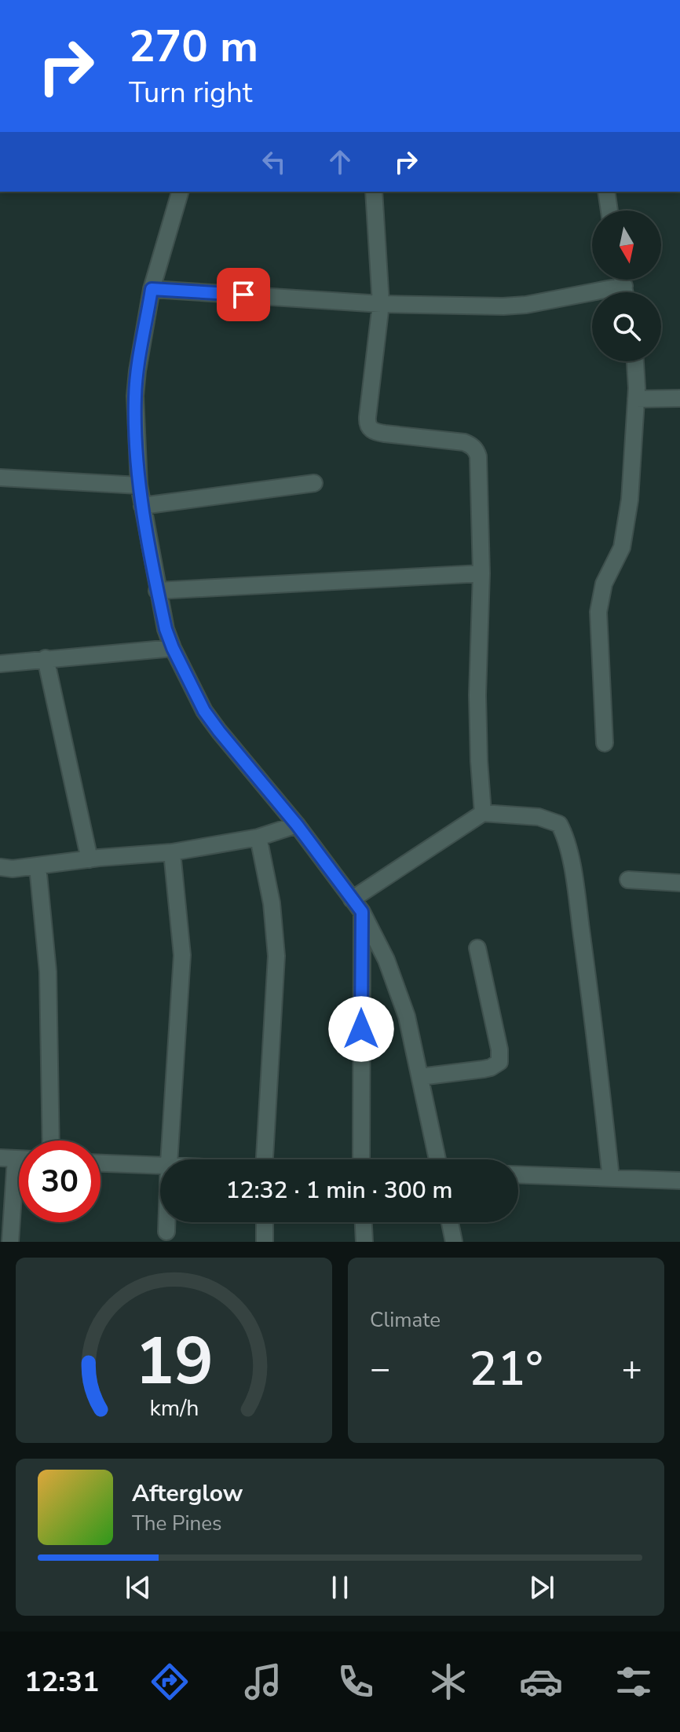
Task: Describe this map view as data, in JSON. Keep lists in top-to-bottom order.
{
  "north": "bottom",
  "page": {
    "turn": ["270 m", "Turn right"],
    "limit": "30",
    "trip": "12:32 · 1 min · 300 m",
    "tile": "Climate",
    "heat": ["−", "21°", "+"],
    "song": ["Afterglow", "The Pines"],
    "tabs": "12:31",
    "gauge": ["19", "km/h"]
  }
}
